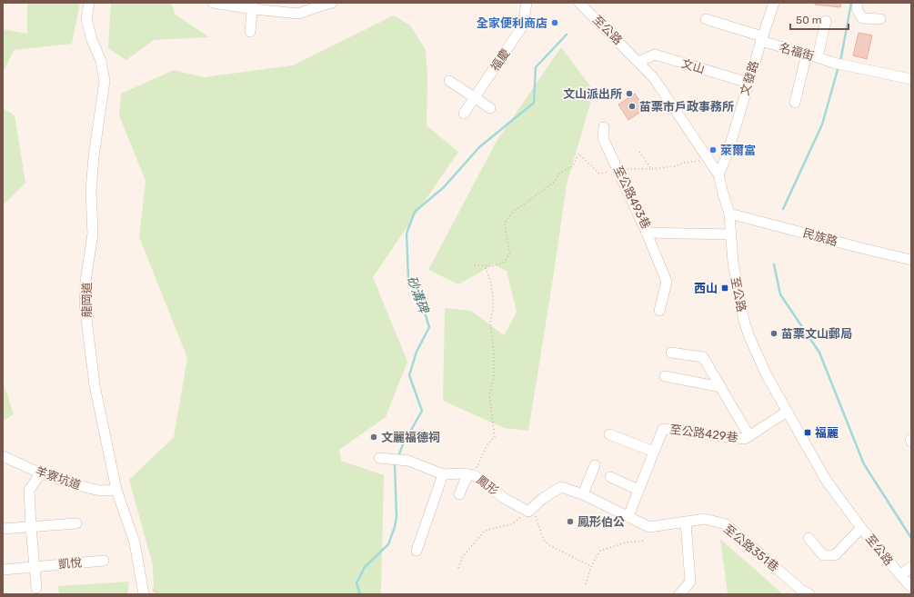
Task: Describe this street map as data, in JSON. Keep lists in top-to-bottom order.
{
  "streets": {
    "street": [
      "至公路",
      "名福街",
      "福慶",
      "文山",
      "文發路",
      "至公路493巷",
      "民族路",
      "龍岡道",
      "至公路429巷",
      "羊寮坑道",
      "鳳形",
      "至公路351巷",
      "凱悅"
    ]
  },
  "crossings": [
    ["至公路", "文山"],
    ["至公路", "文發路"],
    ["至公路", "至公路493巷"],
    ["至公路", "民族路"],
    ["至公路", "至公路429巷"],
    ["名福街", "文發路"],
    ["文山", "文發路"],
    ["龍岡道", "羊寮坑道"],
    ["至公路429巷", "至公路351巷"],
    ["鳳形", "至公路351巷"]
  ],
  "water": ["砂溝碑"],
  "places": {
    "other": [
      "全家便利商店",
      "文山派出所",
      "苗栗市戶政事務所",
      "萊爾富",
      "苗栗文山郵局",
      "文麗福德祠",
      "鳳形伯公"
    ],
    "transit": ["西山", "福麗"]
  },
  "scale_bar": "50 m"
}
